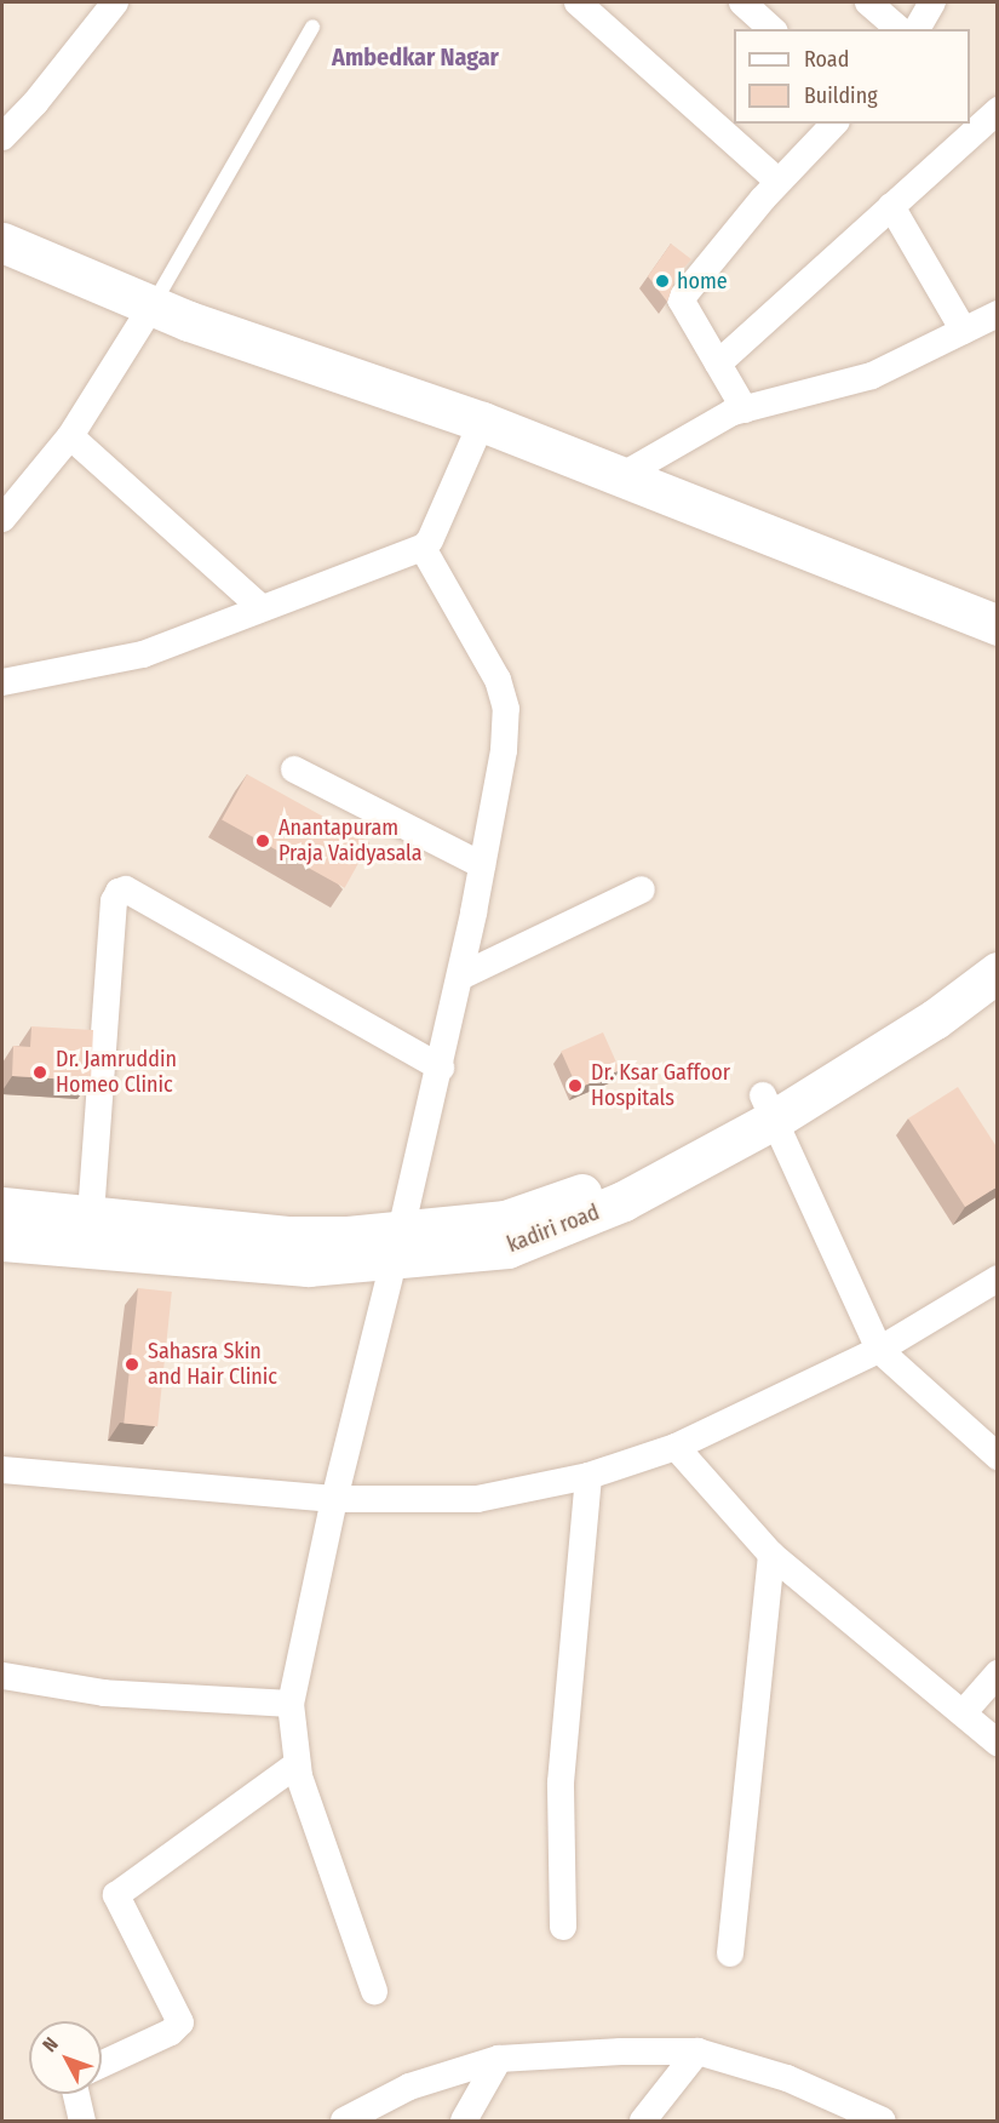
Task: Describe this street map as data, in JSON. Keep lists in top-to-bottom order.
{
  "streets": {
    "main road": ["kadiri road"]
  },
  "districts": ["Ambedkar Nagar"],
  "places": [
    "home",
    "Anantapuram Praja Vaidyasala",
    "Dr. Jamruddin Homeo Clinic",
    "Dr. Ksar Gaffoor Hospitals",
    "Sahasra Skin and Hair Clinic"
  ],
  "legend": ["Road", "Building"],
  "north": "top left"
}
